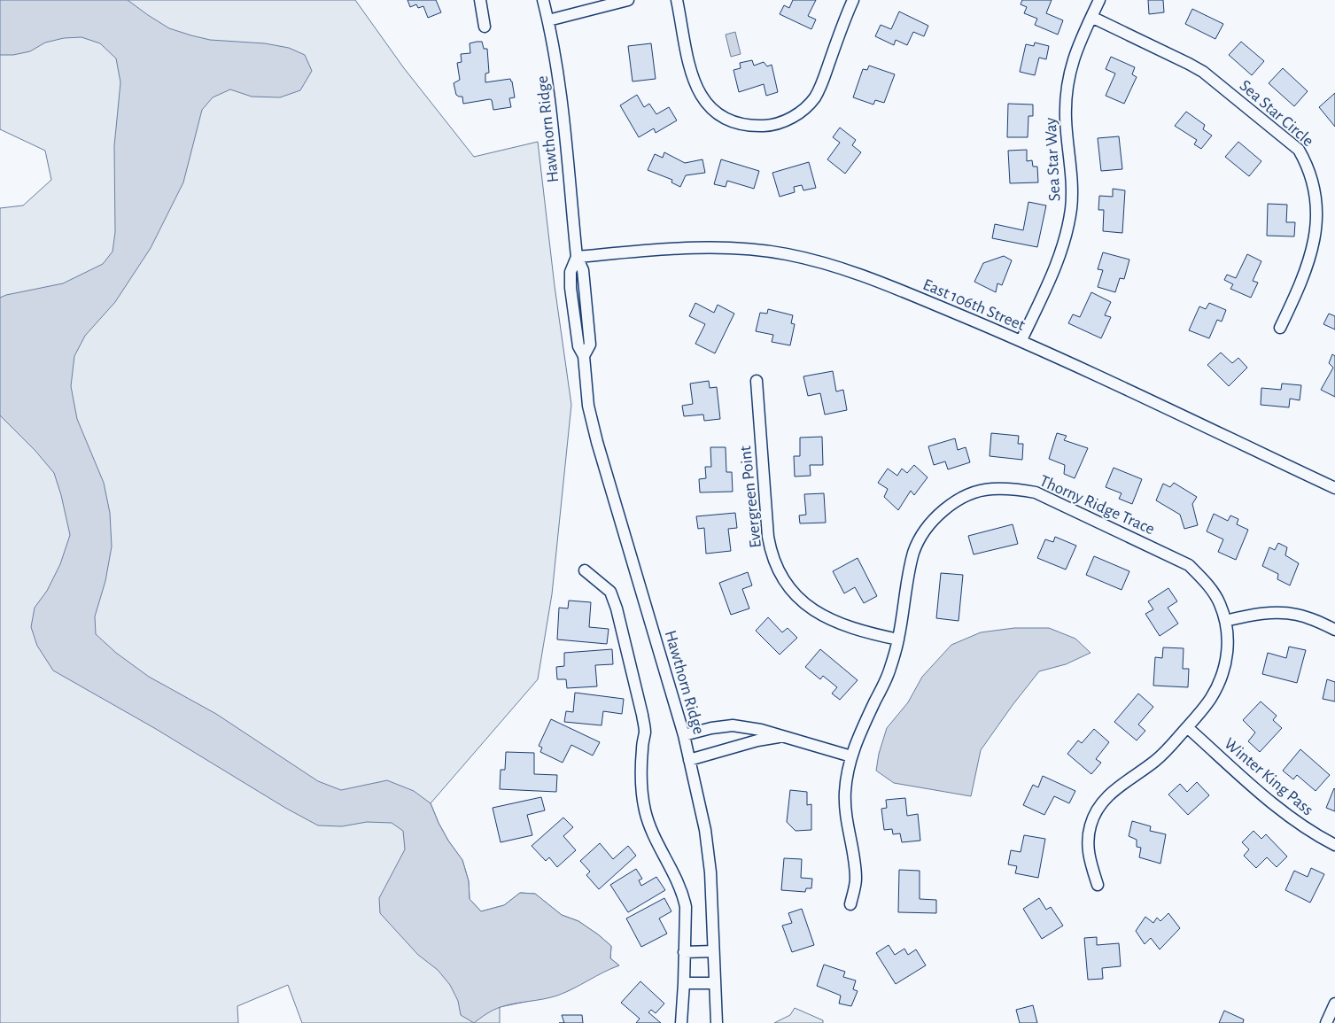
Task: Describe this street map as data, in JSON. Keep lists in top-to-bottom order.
{
  "streets": {
    "street": [
      "Sea Star Circle",
      "Hawthorn Ridge",
      "Sea Star Way",
      "East 106th Street",
      "Evergreen Point",
      "Thorny Ridge Trace",
      "Winter King Pass"
    ]
  },
  "crossings": [
    ["Sea Star Circle", "Sea Star Way"],
    ["Hawthorn Ridge", "East 106th Street"],
    ["Sea Star Way", "East 106th Street"],
    ["Evergreen Point", "Thorny Ridge Trace"],
    ["Thorny Ridge Trace", "Winter King Pass"]
  ]
}
